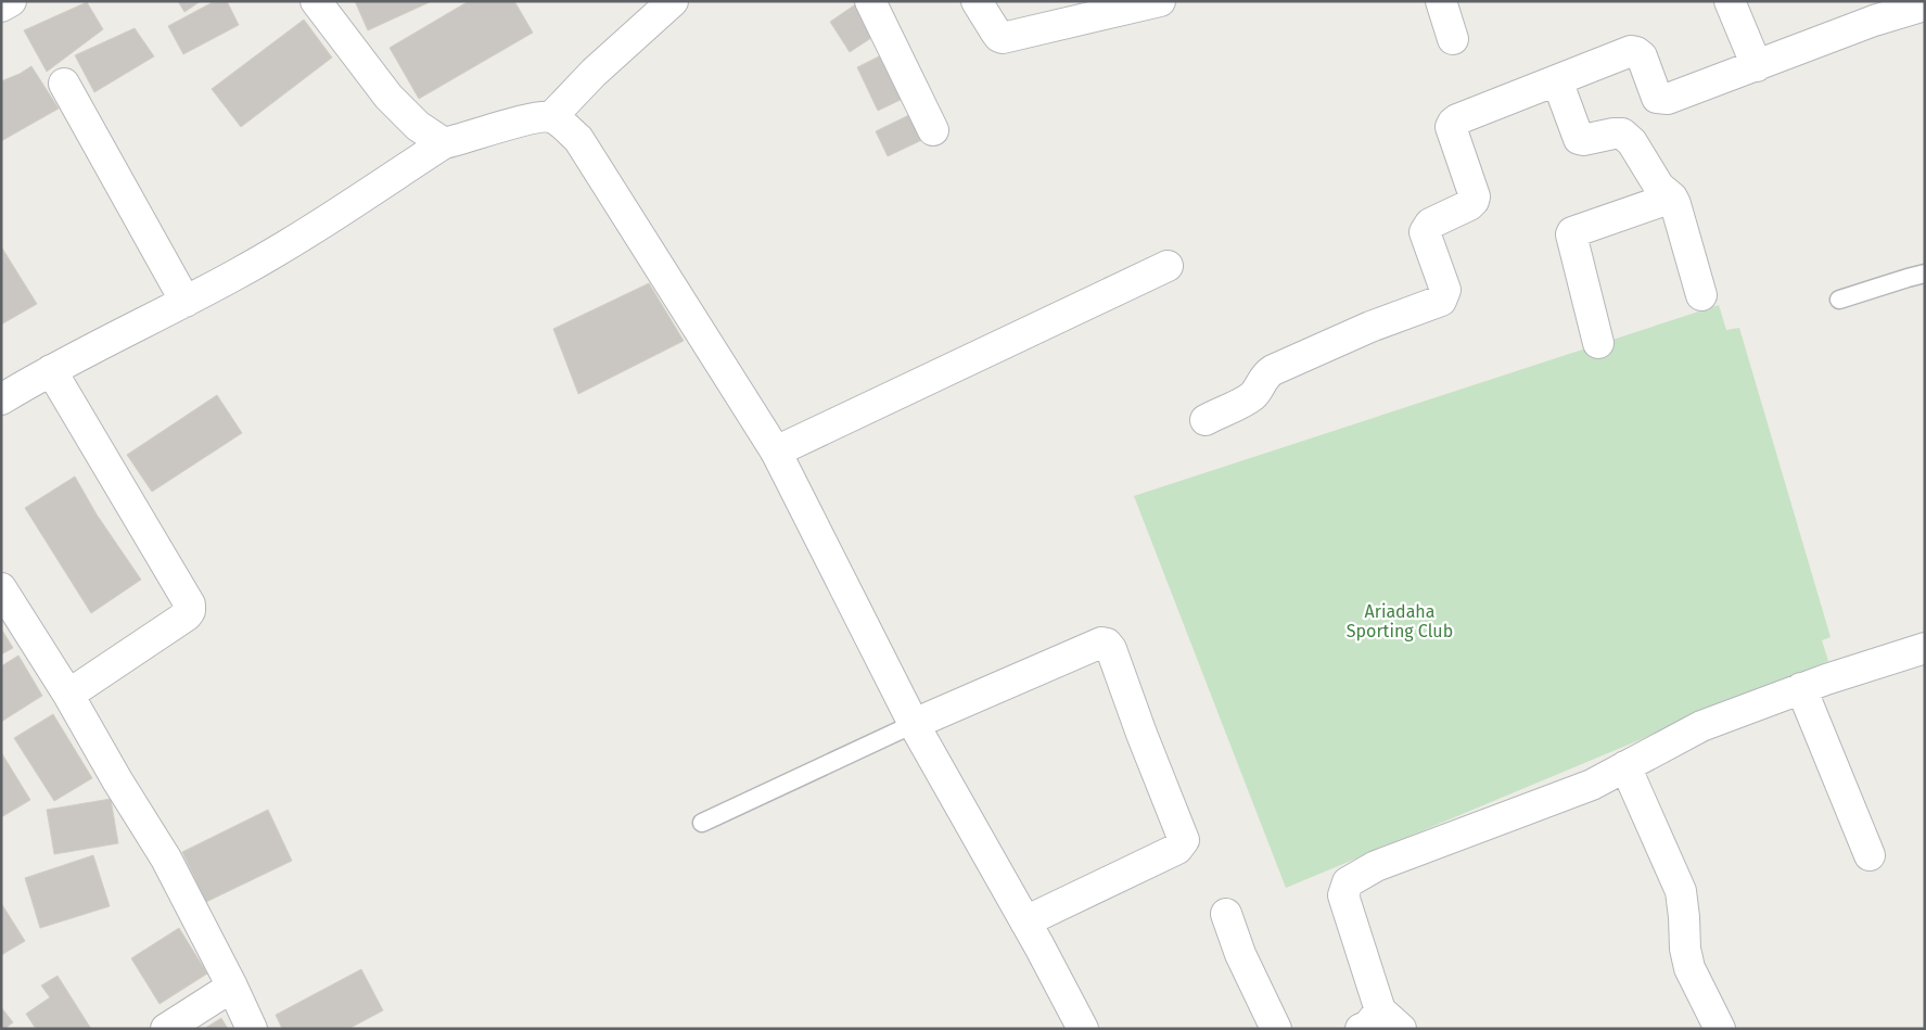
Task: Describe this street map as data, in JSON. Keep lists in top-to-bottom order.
{
  "parks": ["Ariadaha Sporting Club"]
}
